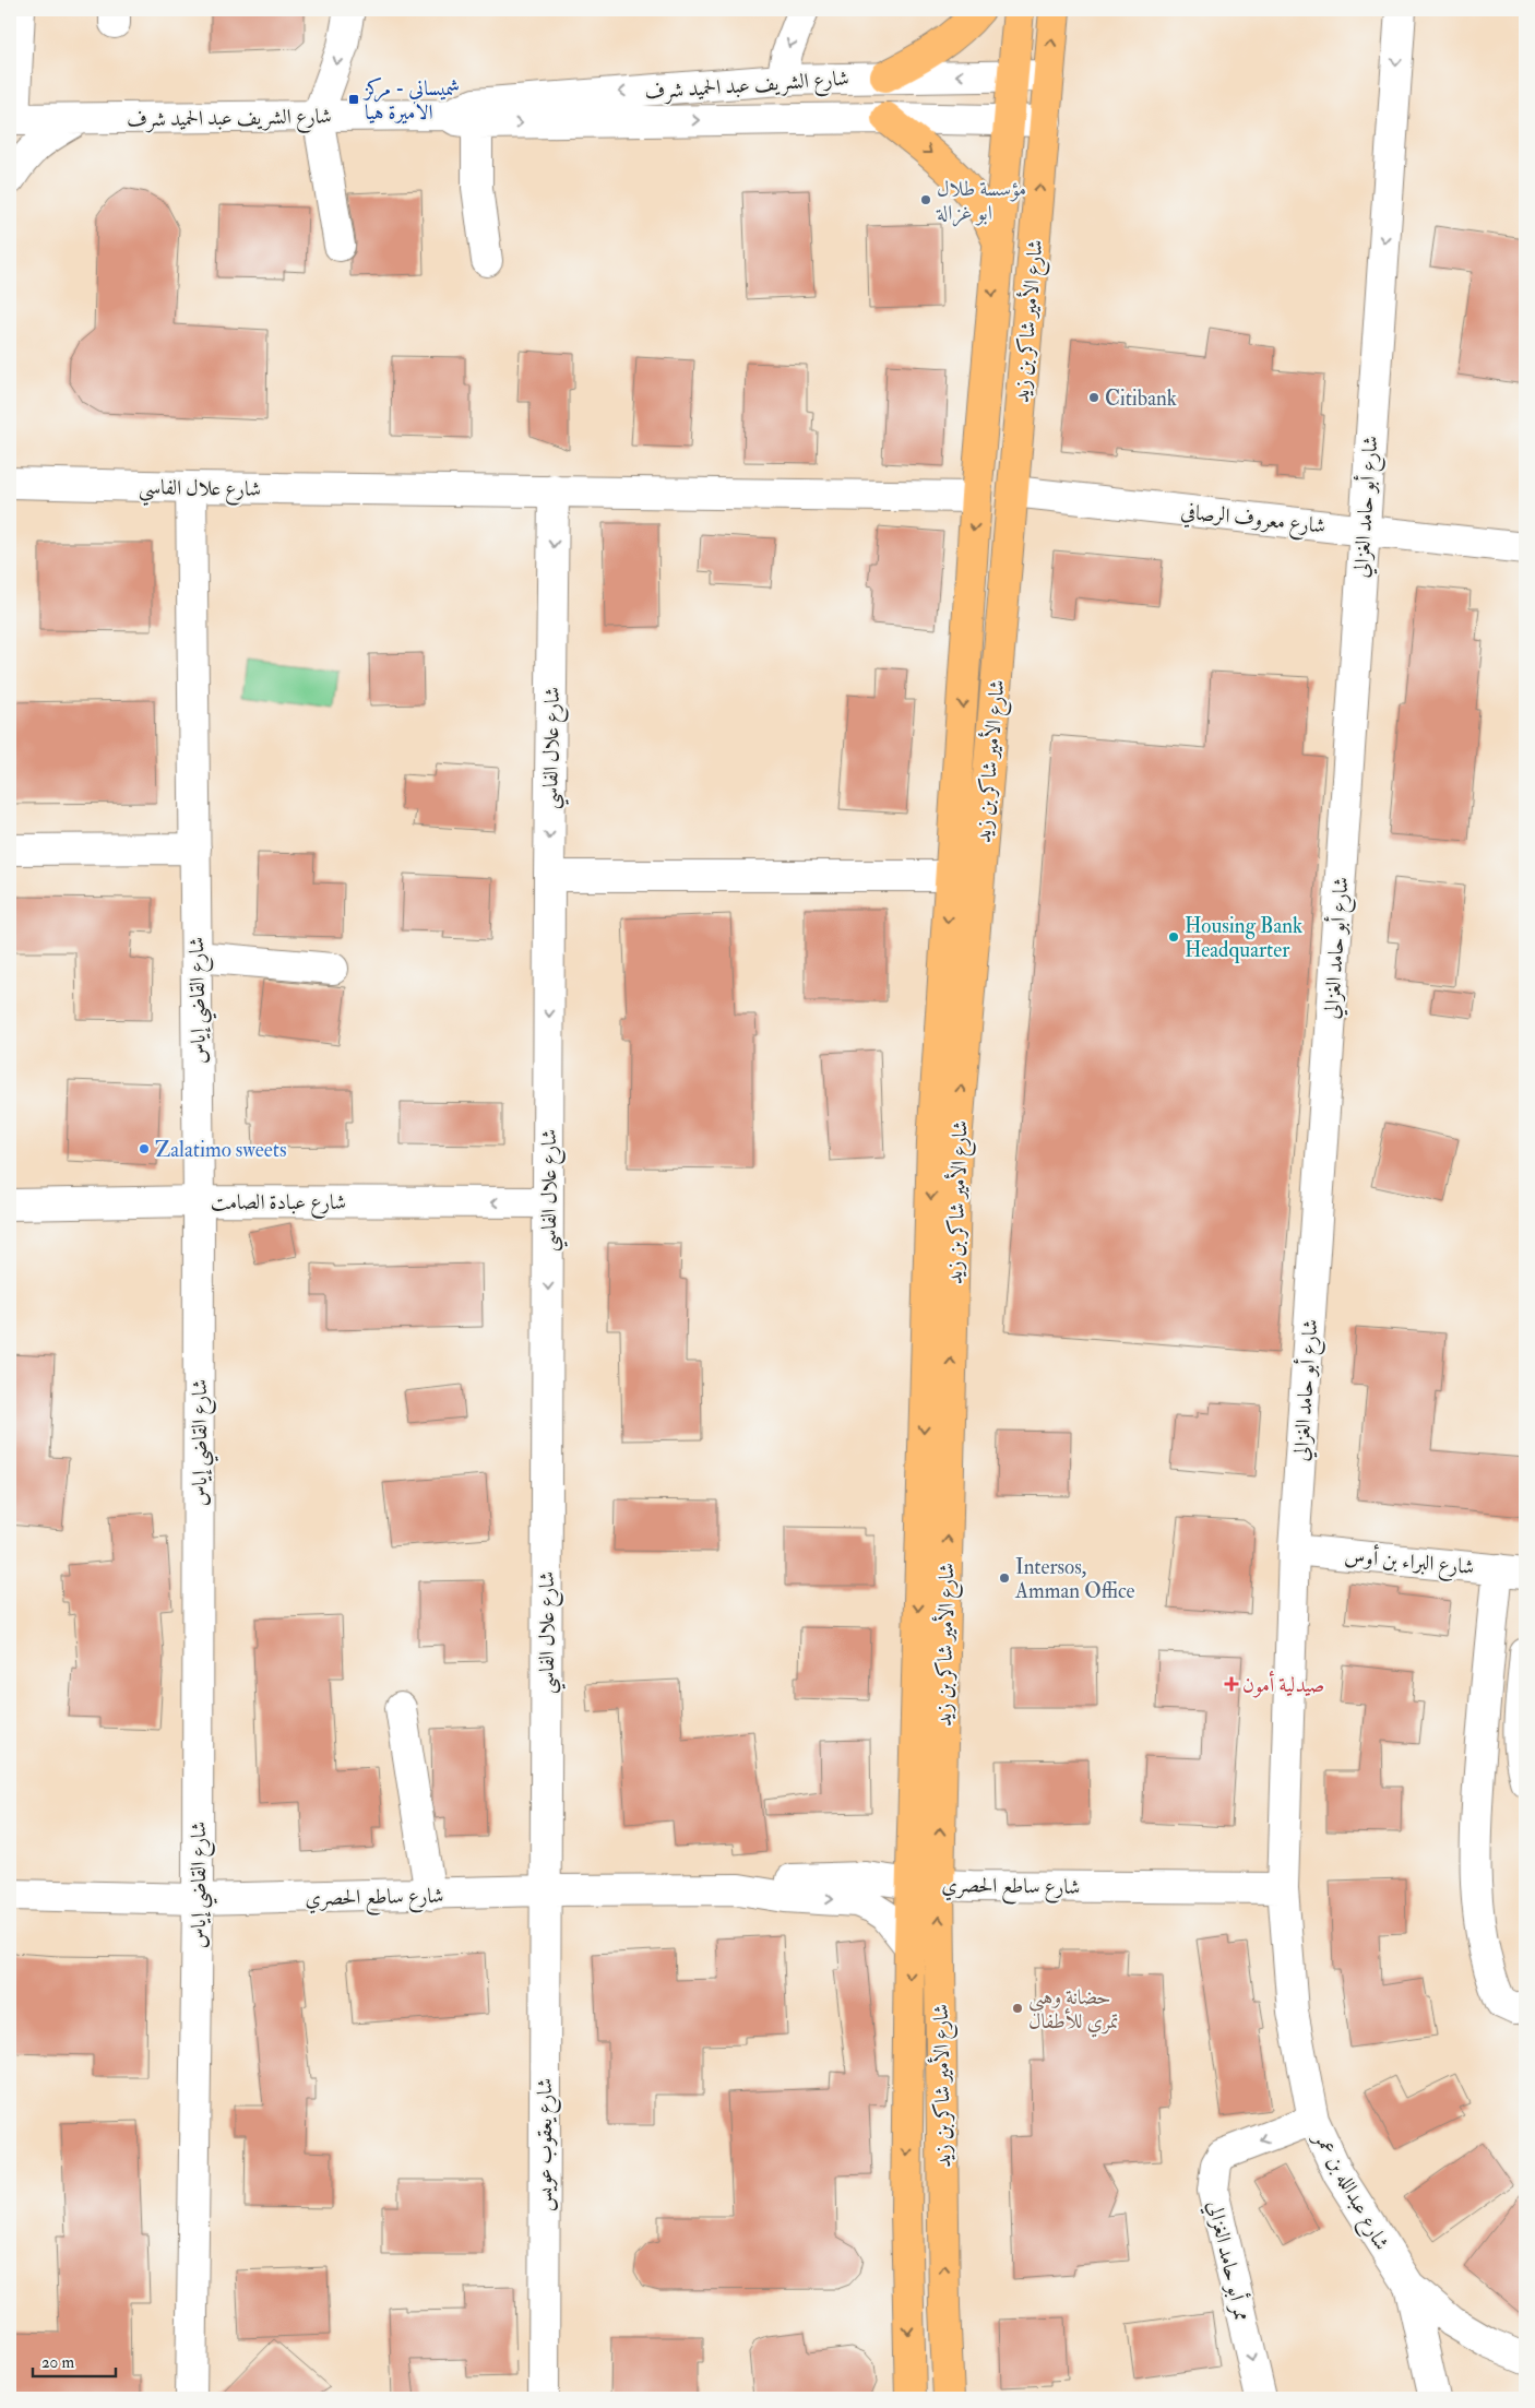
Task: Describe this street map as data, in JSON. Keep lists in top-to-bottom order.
{
  "streets": {
    "main road": ["شارع الأمير شاكر بن زيد"],
    "street": [
      "شارع الشريف عبد الحميد شرف",
      "شارع علال الفاسي",
      "شارع أبو حامد الغزالي",
      "شارع معروف الرصافي",
      "شارع القاضي إياس",
      "شارع عبادة الصامت",
      "شارع البراء بن أوس",
      "شارع ساطع الحصري",
      "شارع يعقوب عويس",
      "شارع عبدالله بن عمر",
      "ممر أبو حامد الغزالي"
    ]
  },
  "crossings": [
    ["شارع الشريف عبد الحميد شرف", "شارع الأمير شاكر بن زيد"],
    ["شارع الأمير شاكر بن زيد", "شارع علال الفاسي"],
    ["شارع الأمير شاكر بن زيد", "شارع معروف الرصافي"],
    ["شارع الأمير شاكر بن زيد", "شارع ساطع الحصري"],
    ["شارع علال الفاسي", "شارع القاضي إياس"],
    ["شارع علال الفاسي", "شارع عبادة الصامت"],
    ["شارع علال الفاسي", "شارع ساطع الحصري"],
    ["شارع علال الفاسي", "شارع يعقوب عويس"],
    ["شارع أبو حامد الغزالي", "شارع معروف الرصافي"],
    ["شارع أبو حامد الغزالي", "شارع البراء بن أوس"],
    ["شارع أبو حامد الغزالي", "شارع ساطع الحصري"],
    ["شارع أبو حامد الغزالي", "شارع عبدالله بن عمر"],
    ["شارع القاضي إياس", "شارع عبادة الصامت"],
    ["شارع القاضي إياس", "شارع ساطع الحصري"],
    ["شارع ساطع الحصري", "شارع يعقوب عويس"],
    ["شارع ساطع الحصري", "شارع عبدالله بن عمر"],
    ["شارع عبدالله بن عمر", "ممر أبو حامد الغزالي"]
  ],
  "one_way": ["شارع علال الفاسي", "ممر أبو حامد الغزالي"],
  "places": {
    "transit": ["شميساني - مركز الاميرة هيا"],
    "other": [
      "مؤسسة طلال ابو غزالة",
      "Citibank",
      "Housing Bank Headquarter",
      "Zalatimo sweets",
      "Intersos, Amman Office",
      "حضانة وهبي تمري للأطفال"
    ],
    "health": ["صيدلية أمون"]
  },
  "scale_bar": "20 m"
}
